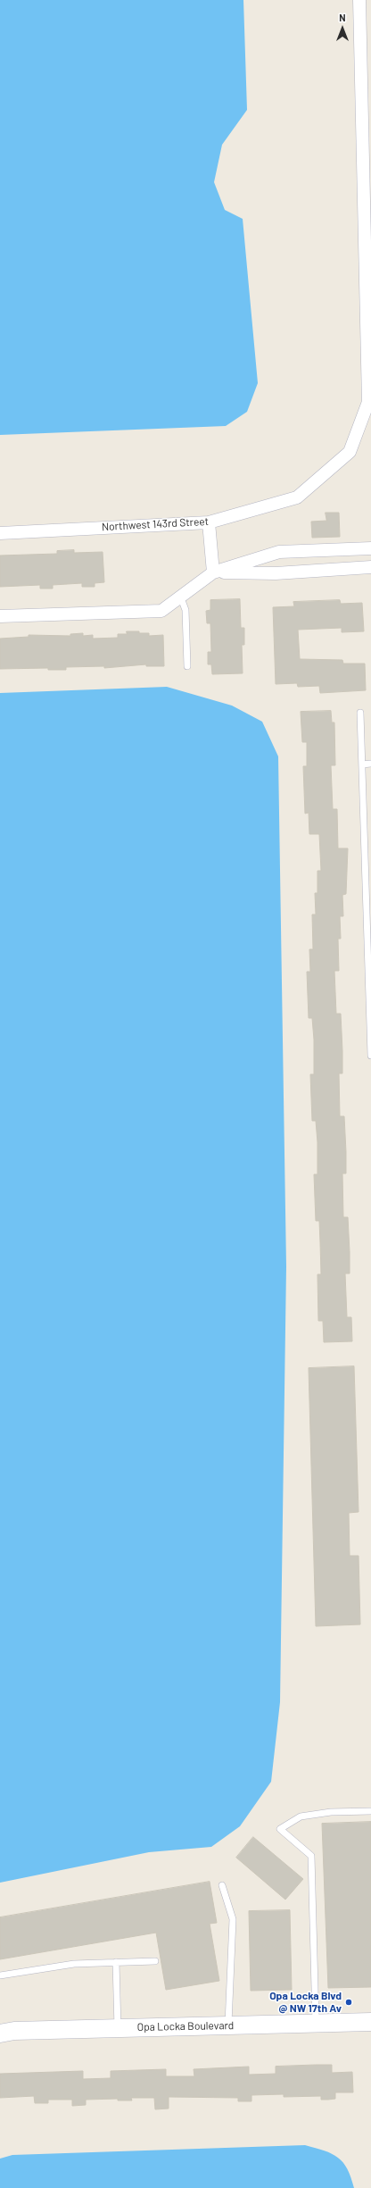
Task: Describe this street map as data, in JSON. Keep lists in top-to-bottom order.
{
  "streets": {
    "main road": ["Opa Locka Boulevard"],
    "street": ["Northwest 143rd Street"]
  },
  "places": ["Opa Locka Blvd @ NW 17th Av"],
  "north": "top"
}
